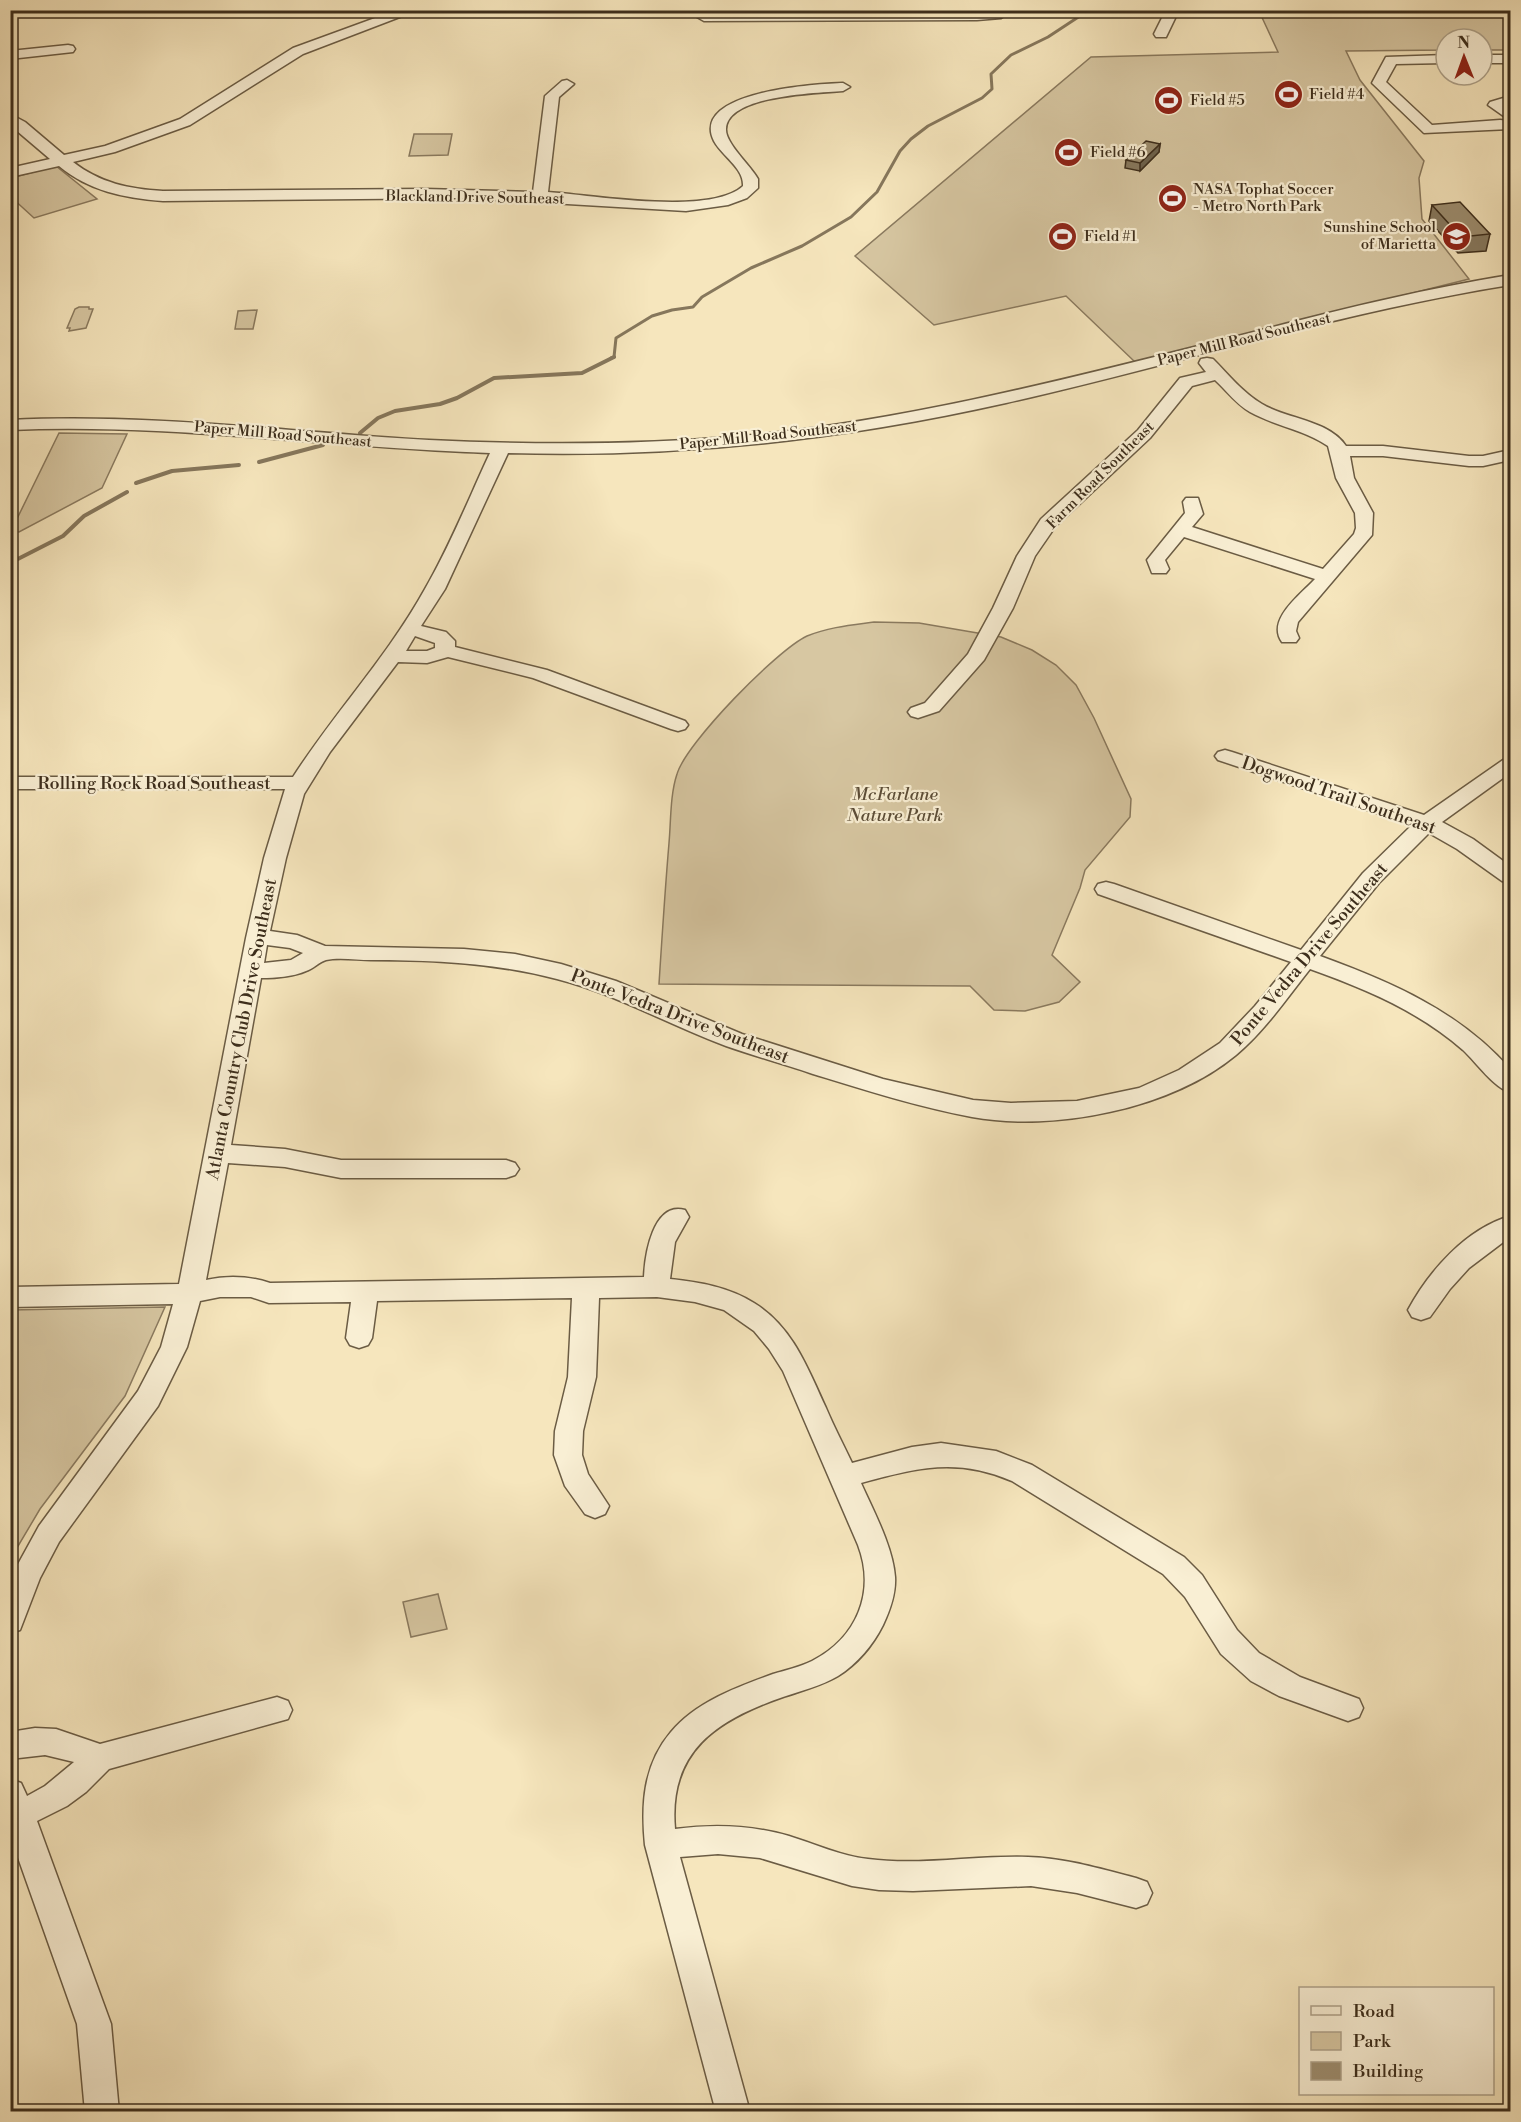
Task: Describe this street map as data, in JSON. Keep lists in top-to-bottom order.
{
  "streets": {
    "street": [
      "Blackland Drive Southeast",
      "Paper Mill Road Southeast",
      "Farm Road Southeast",
      "Rolling Rock Road Southeast",
      "Dogwood Trail Southeast",
      "Ponte Vedra Drive Southeast",
      "Atlanta Country Club Drive Southeast"
    ]
  },
  "crossings": [
    ["Paper Mill Road Southeast", "Atlanta Country Club Drive Southeast"],
    ["Rolling Rock Road Southeast", "Atlanta Country Club Drive Southeast"],
    ["Dogwood Trail Southeast", "Ponte Vedra Drive Southeast"],
    ["Ponte Vedra Drive Southeast", "Atlanta Country Club Drive Southeast"]
  ],
  "parks": ["McFarlane Nature Park"],
  "places": {
    "sports": [
      "Field #4",
      "Field #5",
      "Field #6",
      "NASA Tophat Soccer - Metro North Park",
      "Field #1"
    ],
    "school or university": ["Sunshine School of Marietta"]
  },
  "legend": ["Road", "Park", "Building"],
  "north": "top"
}
